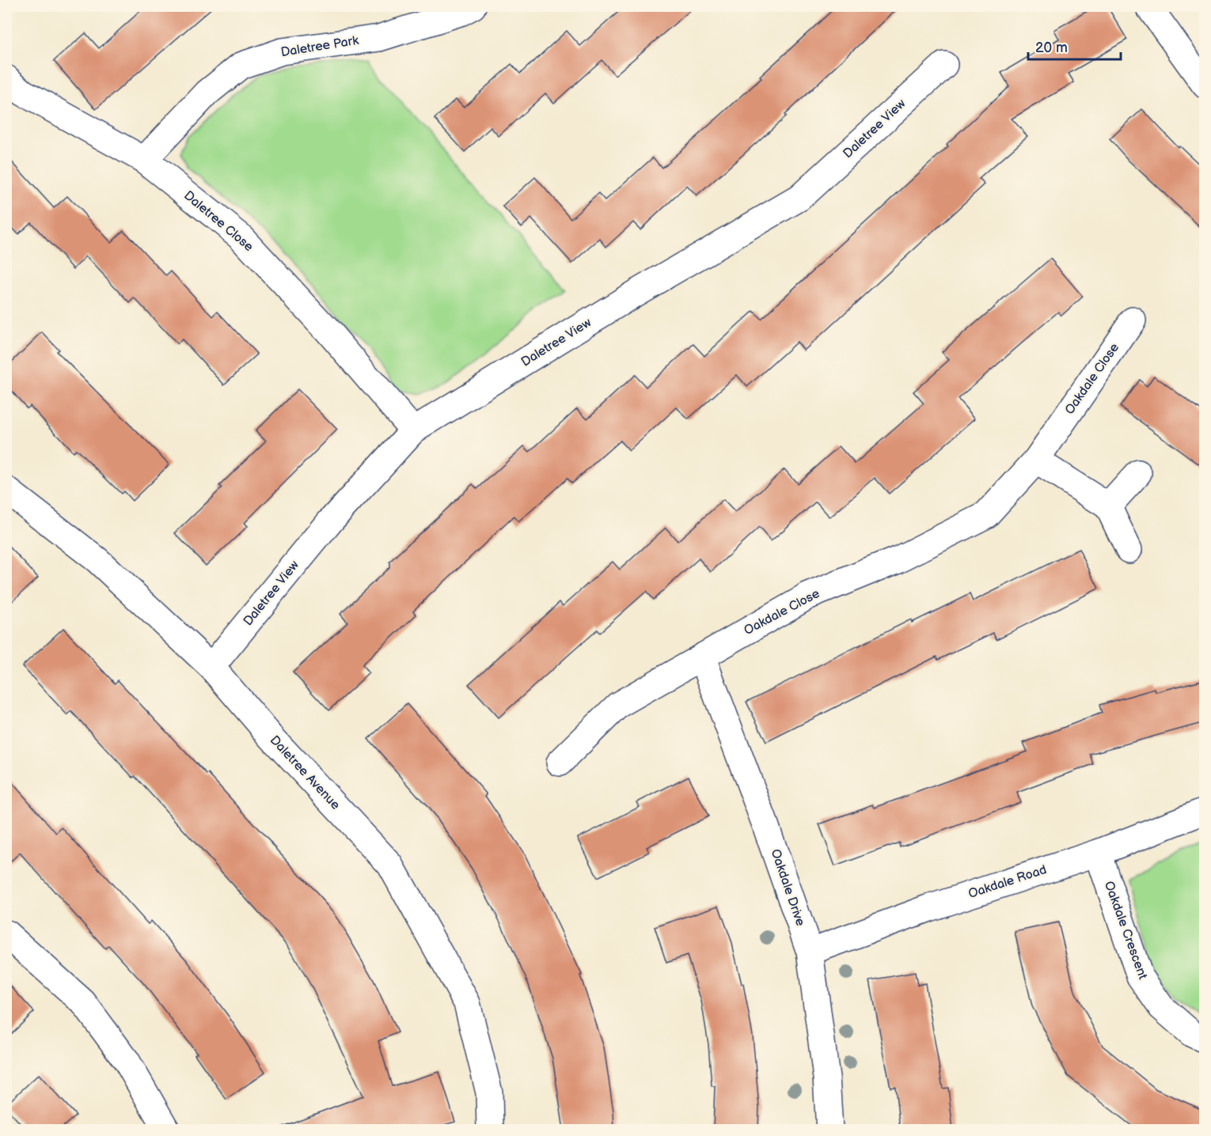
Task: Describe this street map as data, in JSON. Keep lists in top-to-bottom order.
{
  "streets": {
    "street": [
      "Daletree Park",
      "Daletree View",
      "Daletree Close",
      "Oakdale Close",
      "Daletree Avenue",
      "Oakdale Road",
      "Oakdale Drive",
      "Oakdale Crescent"
    ]
  },
  "crossings": [
    ["Daletree Park", "Daletree Close"],
    ["Daletree View", "Daletree Close"],
    ["Daletree View", "Daletree Avenue"],
    ["Oakdale Close", "Oakdale Drive"],
    ["Oakdale Road", "Oakdale Drive"],
    ["Oakdale Road", "Oakdale Crescent"]
  ],
  "scale_bar": "20 m"
}
